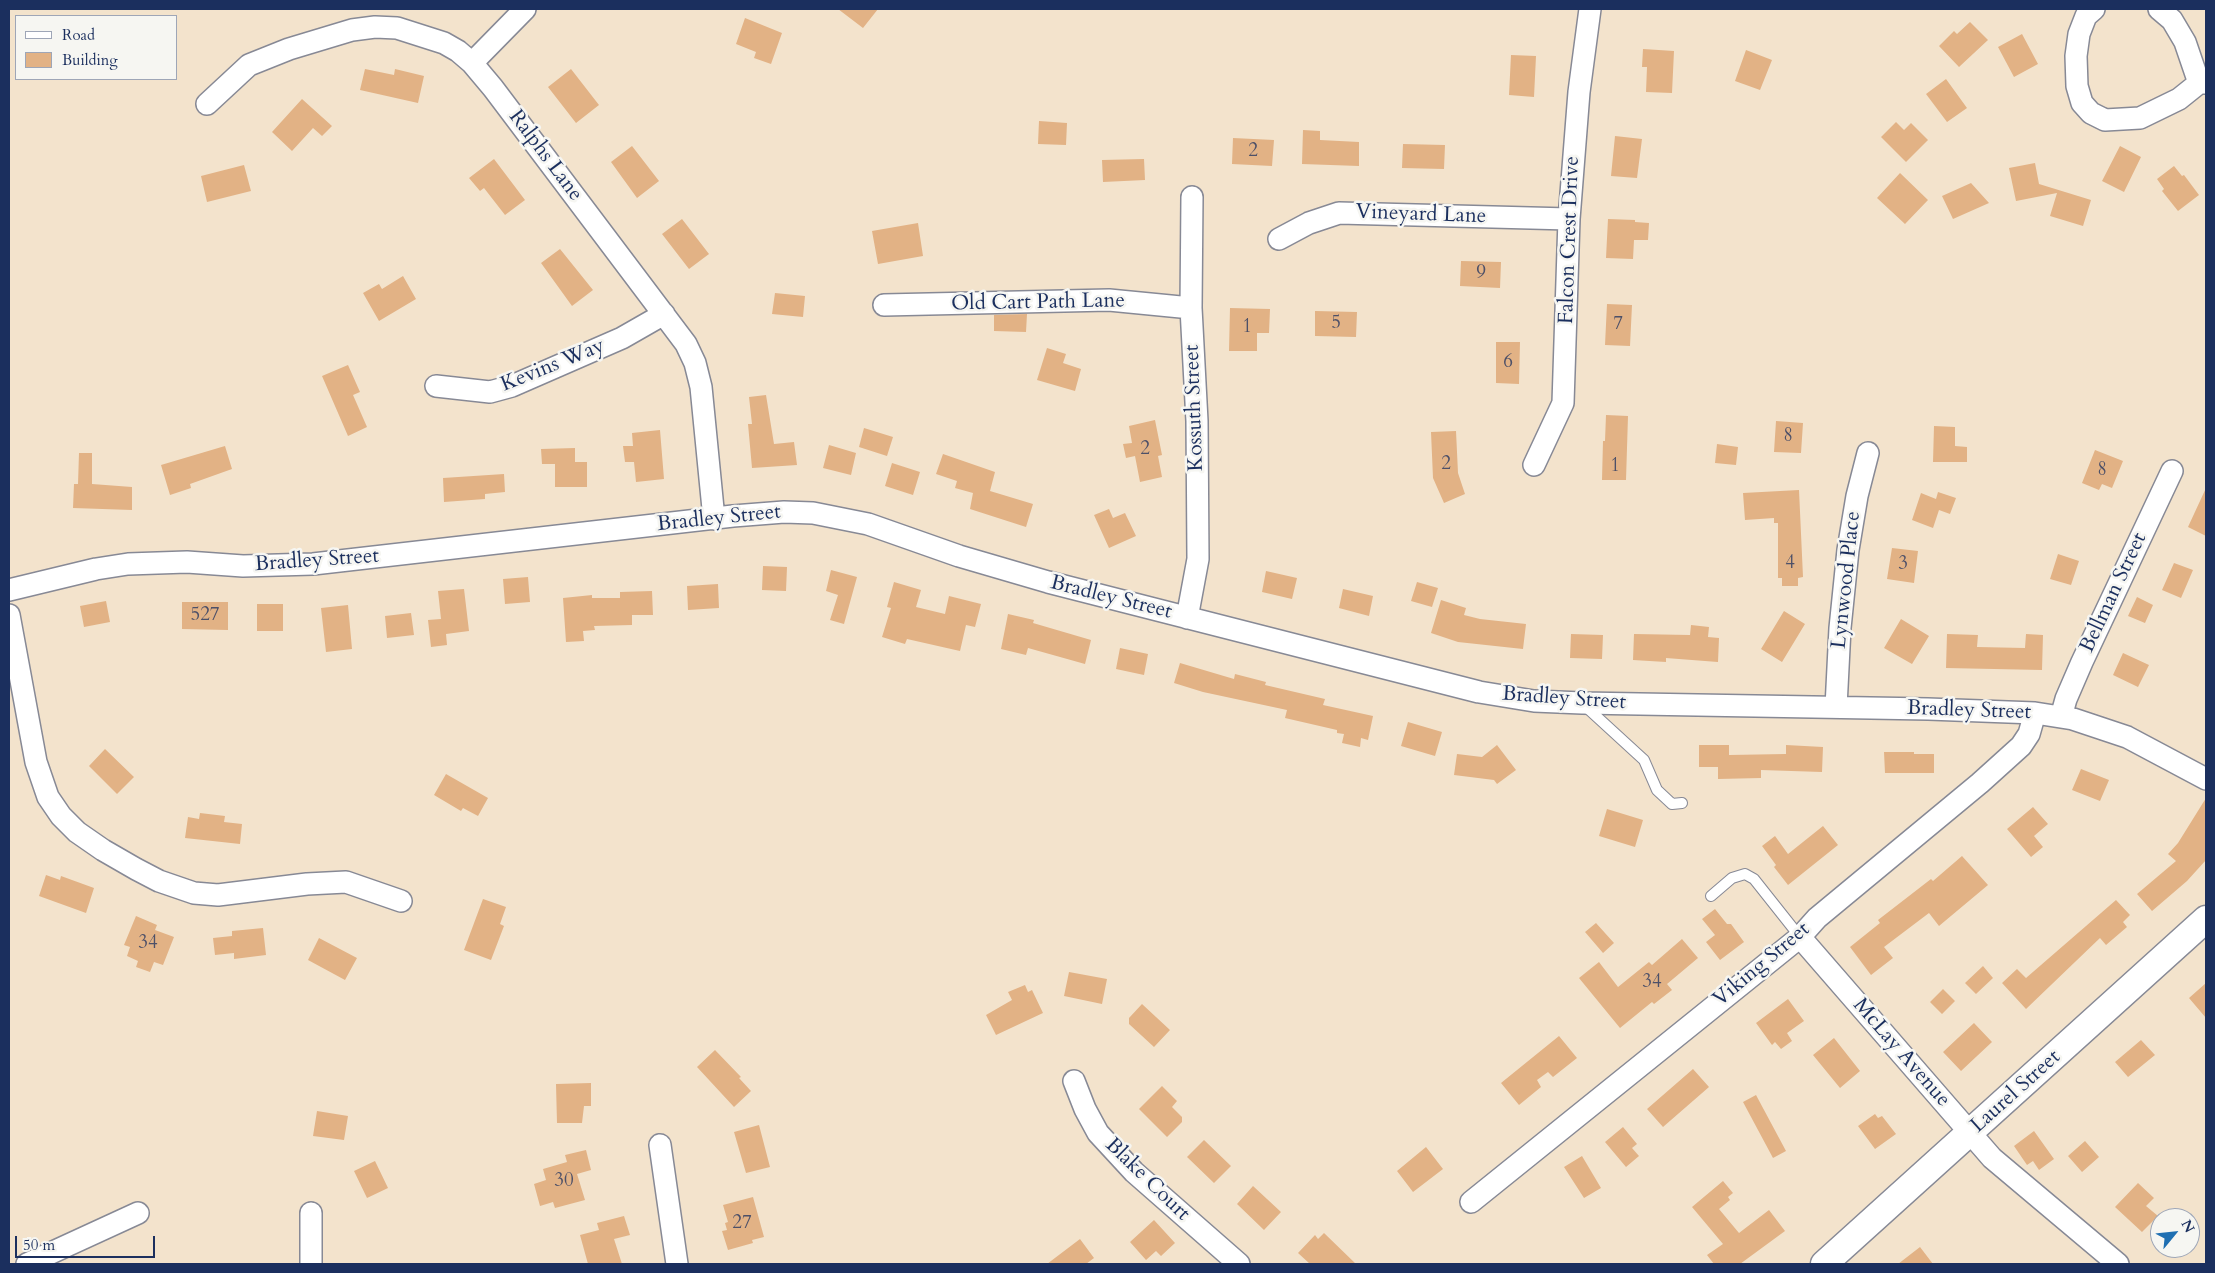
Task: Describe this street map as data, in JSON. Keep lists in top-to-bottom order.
{
  "streets": {
    "street": [
      "Ralphs Lane",
      "Vineyard Lane",
      "Falcon Crest Drive",
      "Old Cart Path Lane",
      "Kevins Way",
      "Kossuth Street",
      "Bradley Street",
      "Lynwood Place",
      "Bellman Street",
      "Viking Street",
      "McLay Avenue",
      "Laurel Street",
      "Blake Court"
    ]
  },
  "crossings": [
    ["Ralphs Lane", "Kevins Way"],
    ["Ralphs Lane", "Bradley Street"],
    ["Vineyard Lane", "Falcon Crest Drive"],
    ["Old Cart Path Lane", "Kossuth Street"],
    ["Kossuth Street", "Bradley Street"],
    ["Bradley Street", "Lynwood Place"],
    ["Bradley Street", "Bellman Street"],
    ["Bradley Street", "Viking Street"],
    ["Viking Street", "McLay Avenue"],
    ["McLay Avenue", "Laurel Street"]
  ],
  "house_numbers": [
    "2",
    "9",
    "5",
    "7",
    "1",
    "6",
    "8",
    "2",
    "2",
    "1",
    "8",
    "4",
    "3",
    "527",
    "34",
    "34",
    "30",
    "27"
  ],
  "legend": ["Road", "Building"],
  "scale_bar": "50 m",
  "north": "top right"
}
